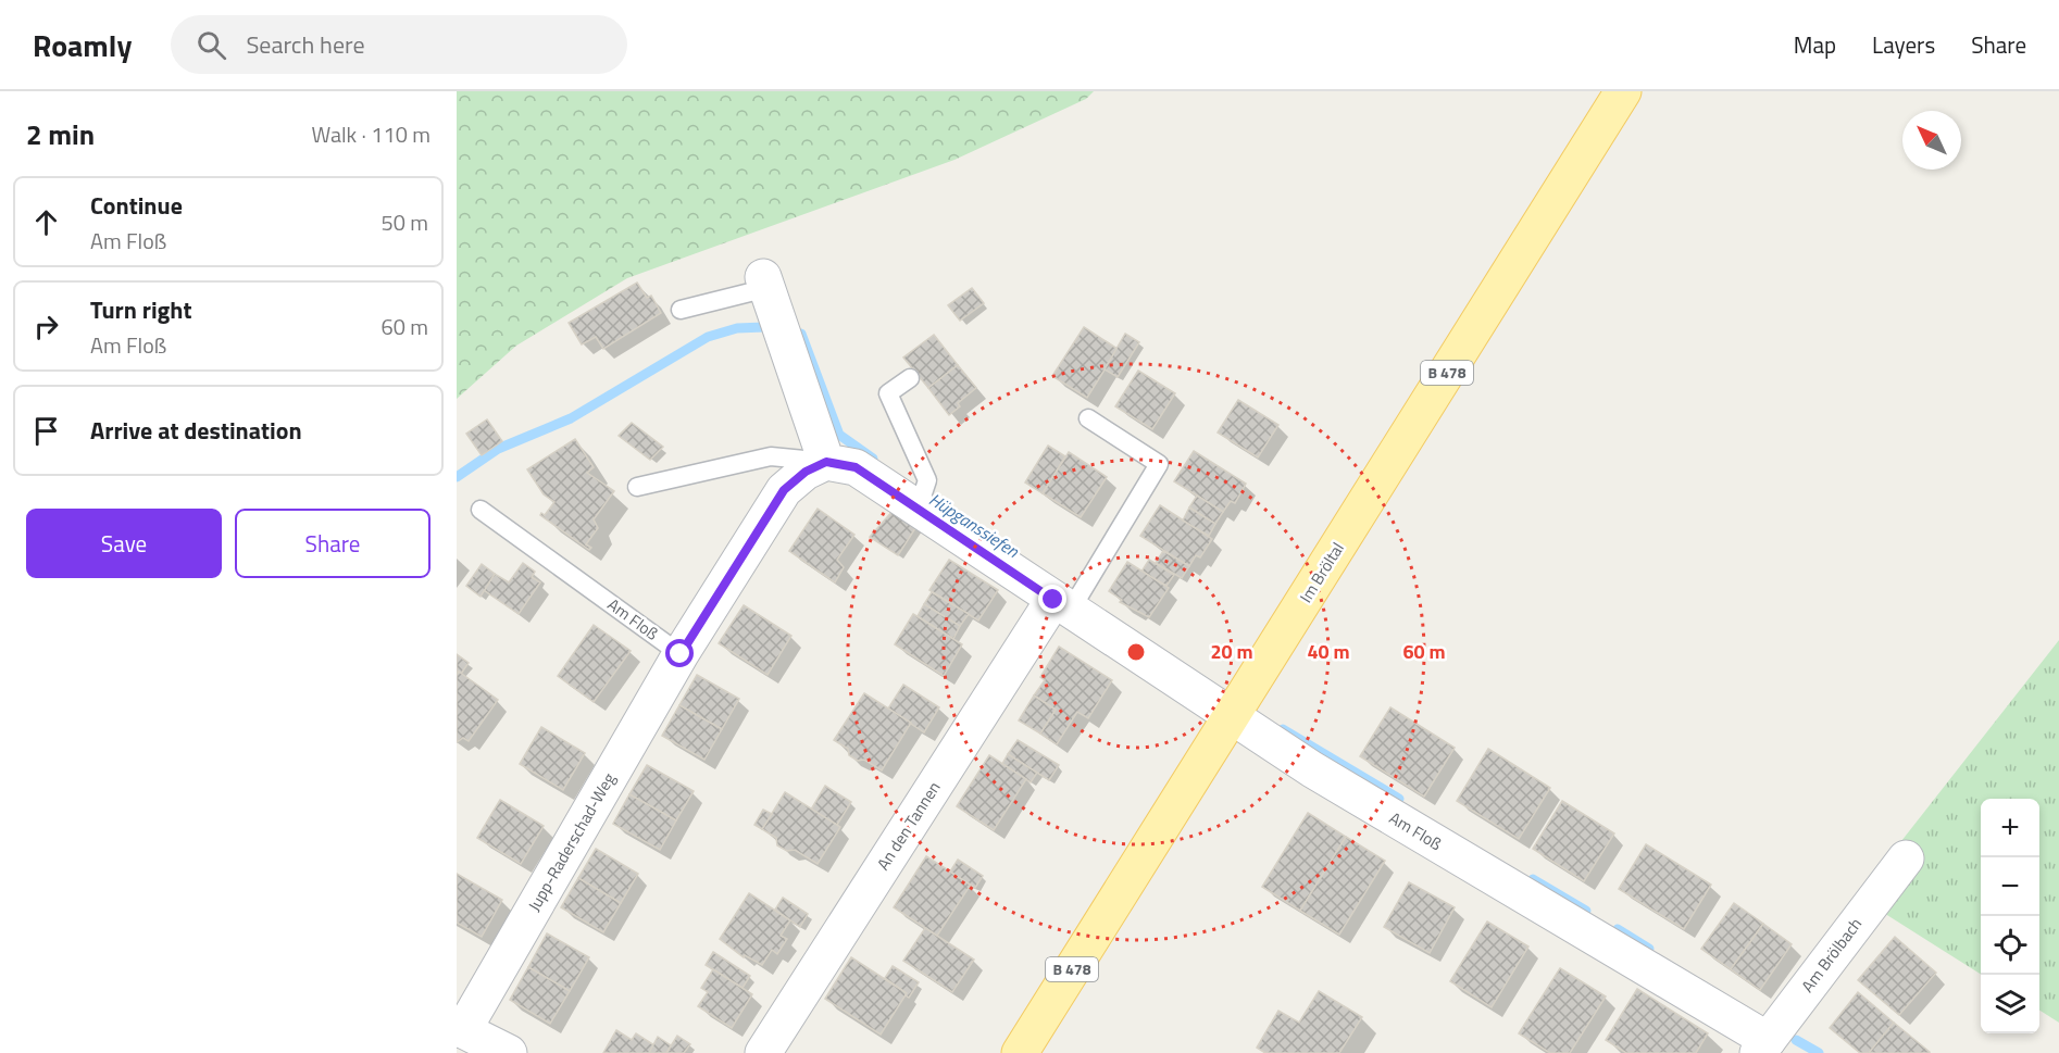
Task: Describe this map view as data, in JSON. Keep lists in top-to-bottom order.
{
  "streets": {
    "main road": ["B 478", "Im Bröltal"],
    "street": [
      "Am Floß",
      "An den Tannen",
      "Jupp-Raderschad-Weg",
      "Am Brölbach"
    ]
  },
  "crossings": [
    ["Im Bröltal", "Am Floß"],
    ["Am Floß", "An den Tannen"],
    ["Am Floß", "Jupp-Raderschad-Weg"],
    ["Am Floß", "Am Brölbach"]
  ],
  "water": ["Hüpganssiefen"],
  "north": "top left",
  "page": {
    "header": "Roamly",
    "search": "Search here",
    "nav": ["Map", "Layers", "Share"],
    "heading": ["2 min", "Walk · 110 m"],
    "list": [
      ["Continue", "Am Floß", "50 m"],
      ["Turn right", "Am Floß", "60 m"],
      "Arrive at destination"
    ],
    "buttons": ["Save", "Share"],
    "map_buttons": ["+", "−"]
  },
  "rings": ["20 m", "40 m", "60 m"]
}
